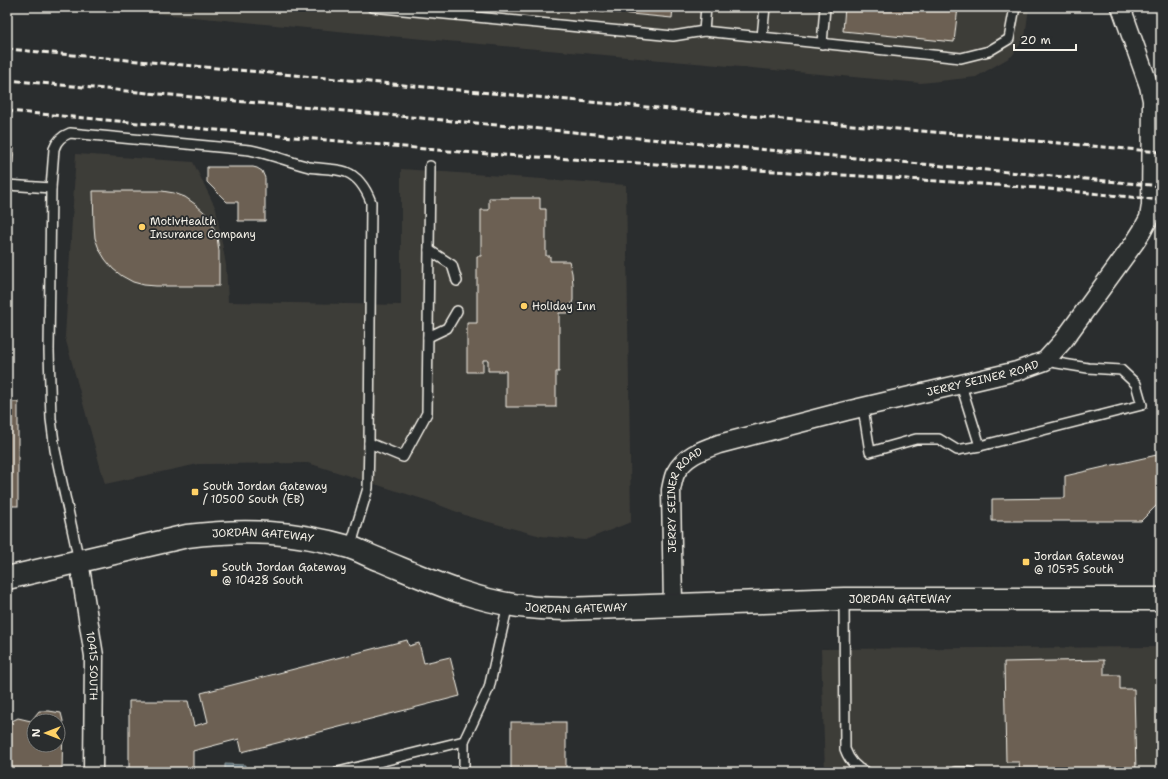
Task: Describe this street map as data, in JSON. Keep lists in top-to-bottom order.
{
  "streets": {
    "main road": ["JORDAN GATEWAY"],
    "street": ["JERRY SEINER ROAD", "10415 SOUTH"]
  },
  "crossings": [
    ["JERRY SEINER ROAD", "JORDAN GATEWAY"],
    ["JORDAN GATEWAY", "10415 SOUTH"]
  ],
  "places": {
    "other": ["MotivHealth Insurance Company", "Holiday Inn"],
    "transit": ["South Jordan Gateway / 10500 South (EB)", "Jordan Gateway @ 10575 South", "South Jordan Gateway @ 10428 South"]
  },
  "scale_bar": "20 m",
  "north": "left"
}
